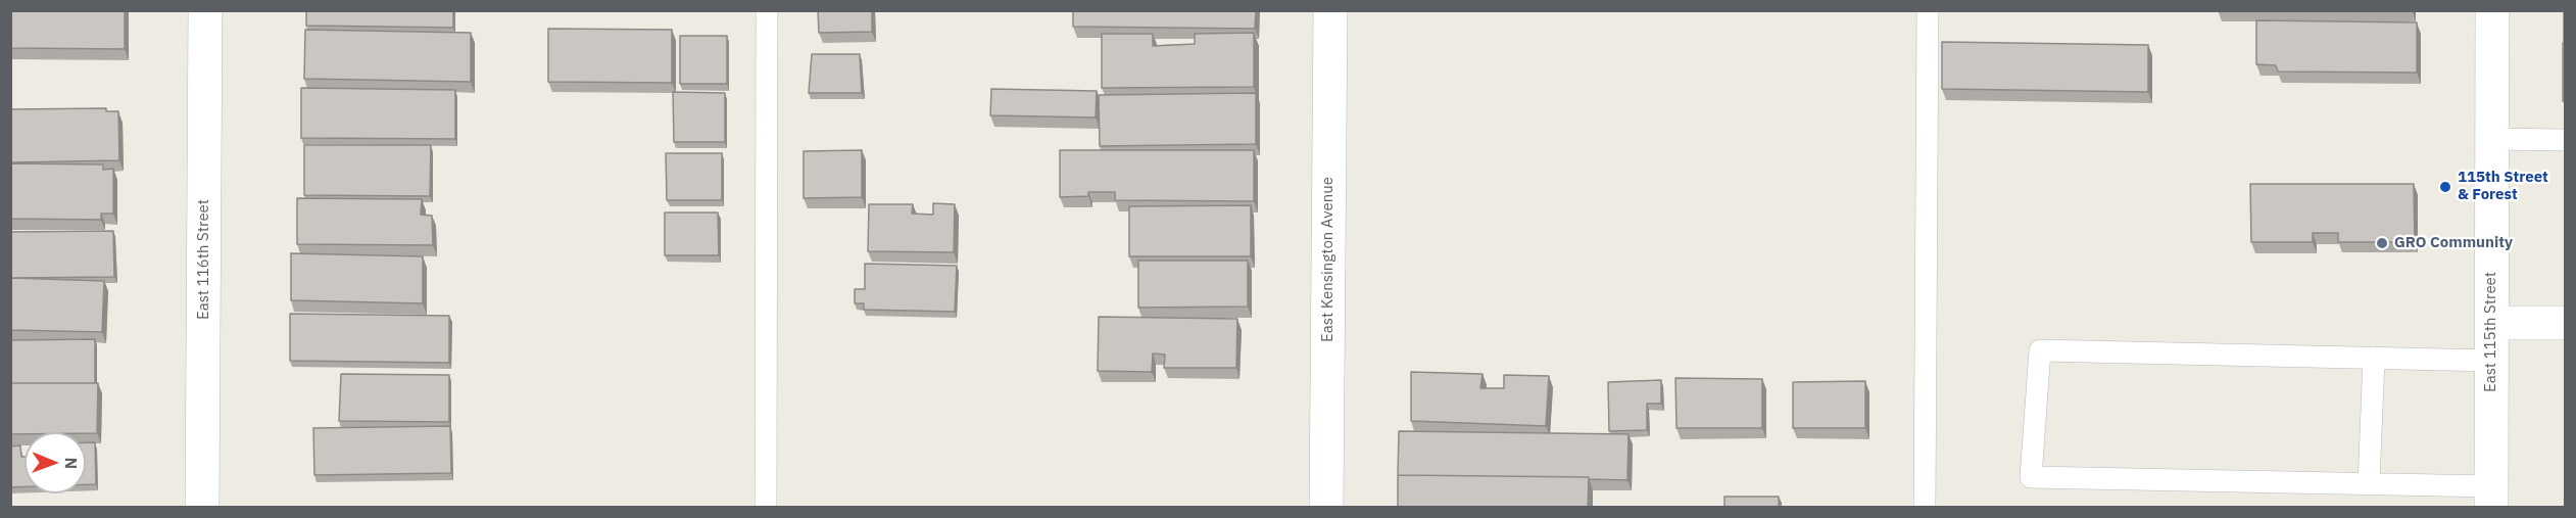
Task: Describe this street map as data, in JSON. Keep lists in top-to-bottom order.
{
  "streets": {
    "street": ["East 116th Street", "East Kensington Avenue", "East 115th Street"]
  },
  "places": ["115th Street & Forest", "GRO Community"],
  "north": "right"
}
